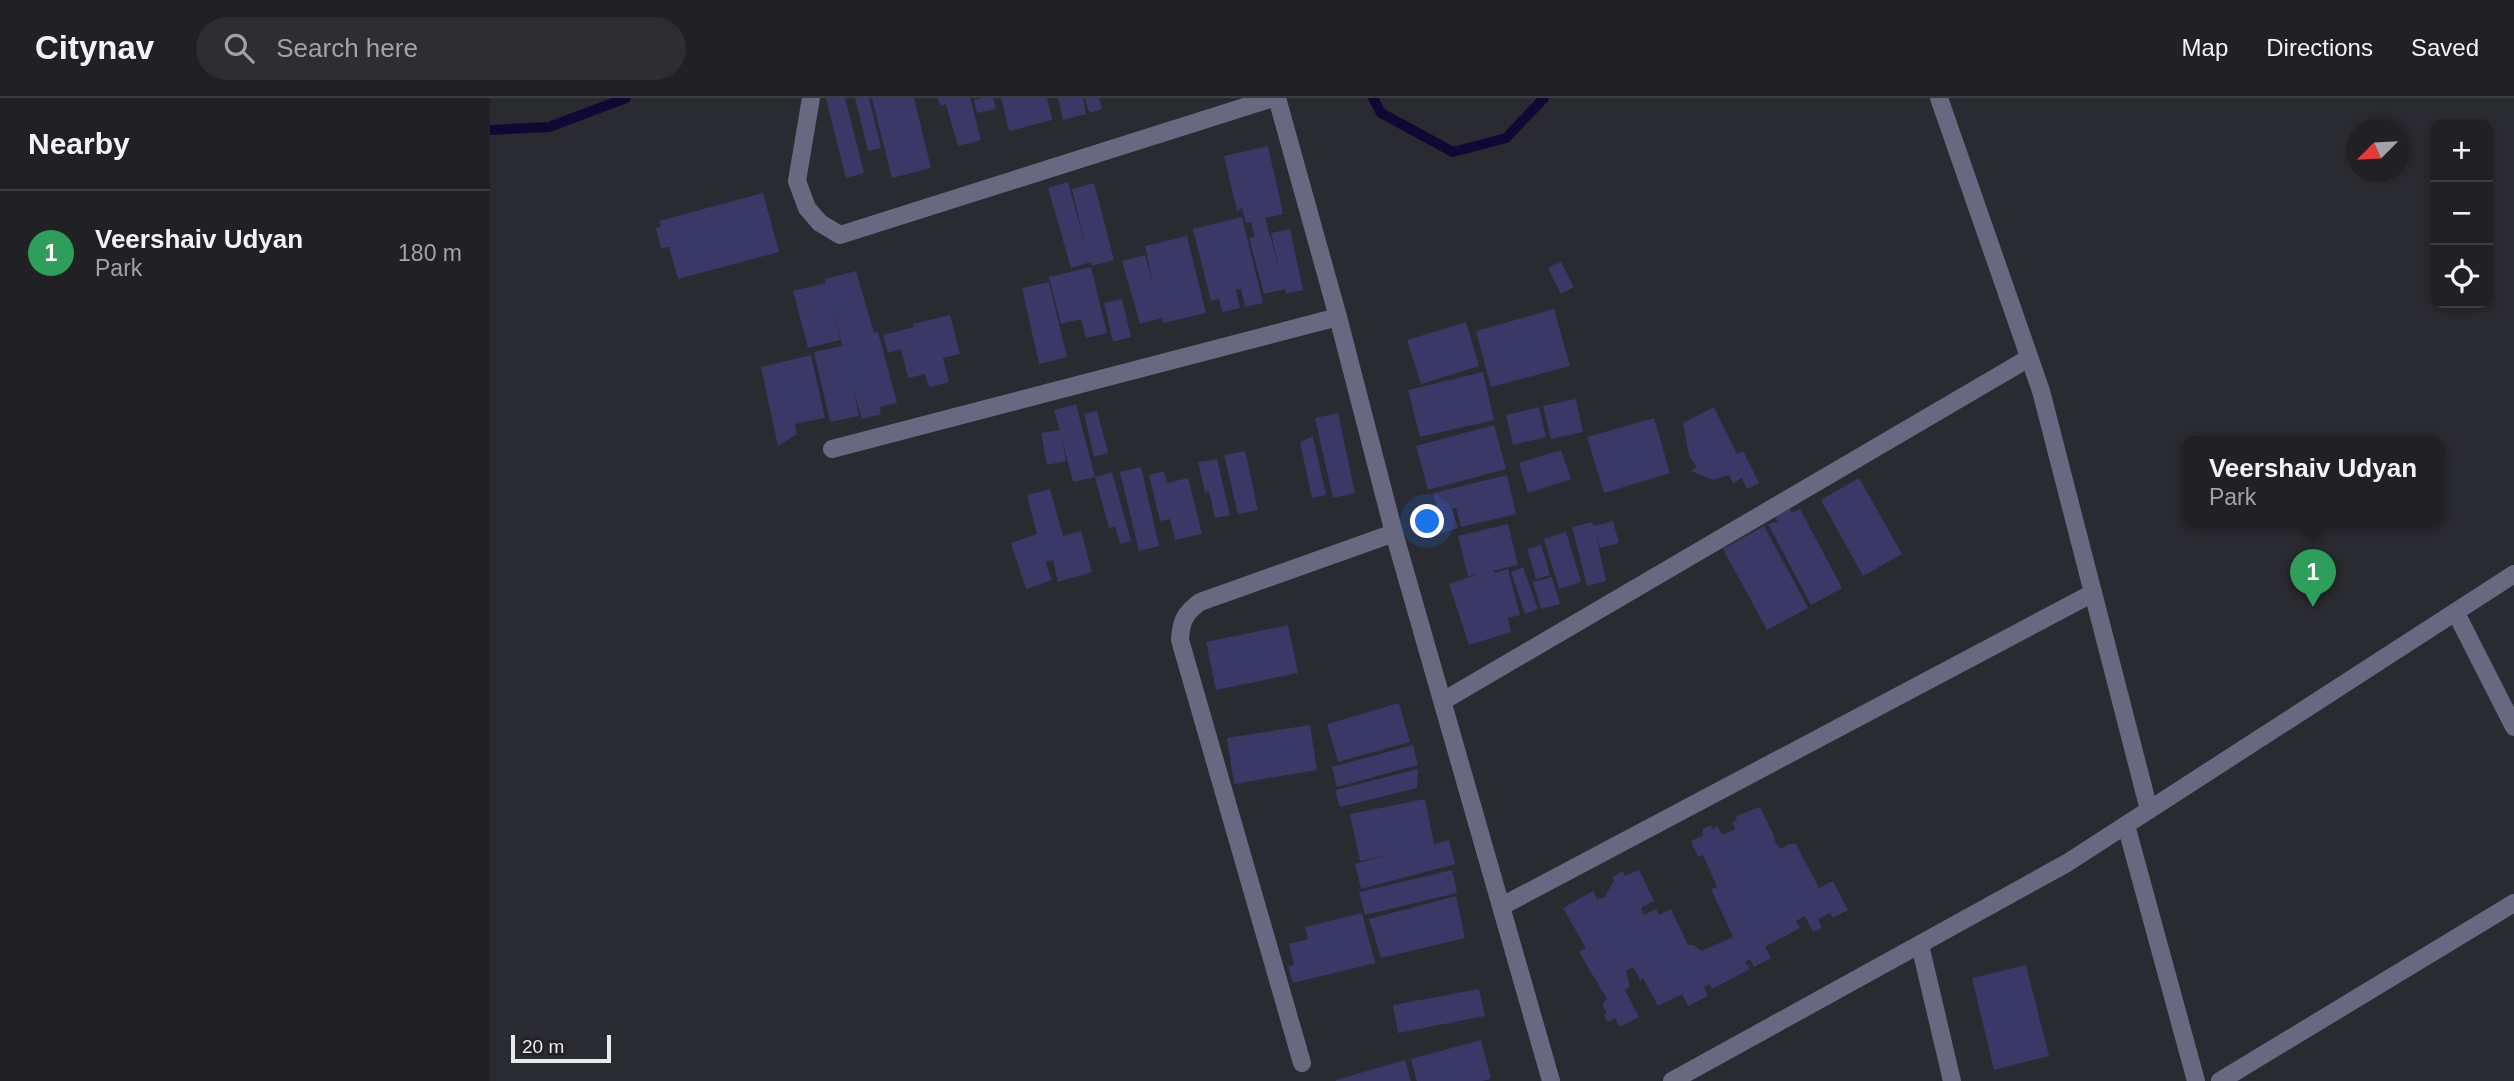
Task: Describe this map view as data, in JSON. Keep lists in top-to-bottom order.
{
  "scale_bar": "20 m",
  "north": "bottom left",
  "page": {
    "header": "Citynav",
    "search": "Search here",
    "nav": ["Map", "Directions", "Saved"],
    "heading": "Nearby",
    "map_buttons": ["+", "−"],
    "list": [
      {
        "mark": "1",
        "name": "Veershaiv Udyan",
        "note": "Park",
        "value": "180 m"
      }
    ],
    "popup": ["Veershaiv Udyan", "Park"],
    "pins": "1",
    "scale": "20 m"
  }
}
